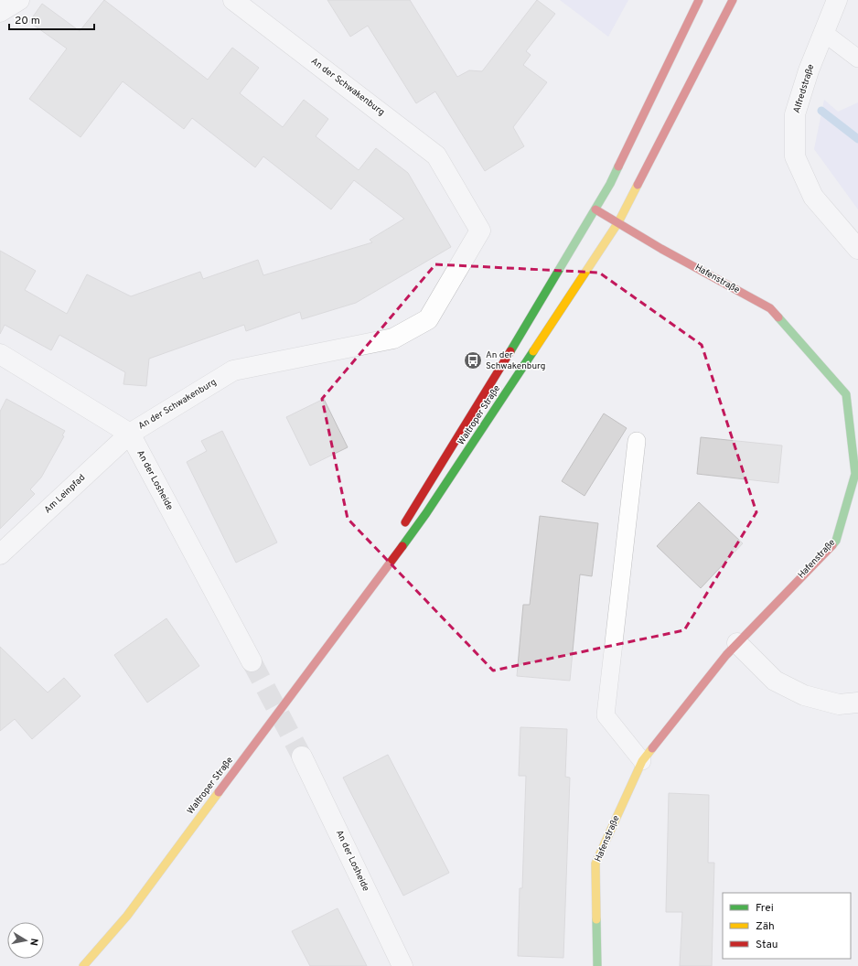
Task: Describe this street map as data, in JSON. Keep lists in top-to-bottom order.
{
  "streets": {
    "main road": ["Hafenstraße", "Waltroper Straße"],
    "street": [
      "An der Schwakenburg",
      "Alfredstraße",
      "An der Losheide",
      "Am Leinpfad"
    ]
  },
  "crossings": [
    ["An der Schwakenburg", "An der Losheide"],
    ["An der Schwakenburg", "Am Leinpfad"],
    ["Hafenstraße", "Waltroper Straße"],
    ["An der Losheide", "Am Leinpfad"]
  ],
  "places": {
    "bus stop": ["An der Schwakenburg"]
  },
  "legend": ["Frei", "Zäh", "Stau"],
  "scale_bar": "20 m",
  "north": "right"
}
